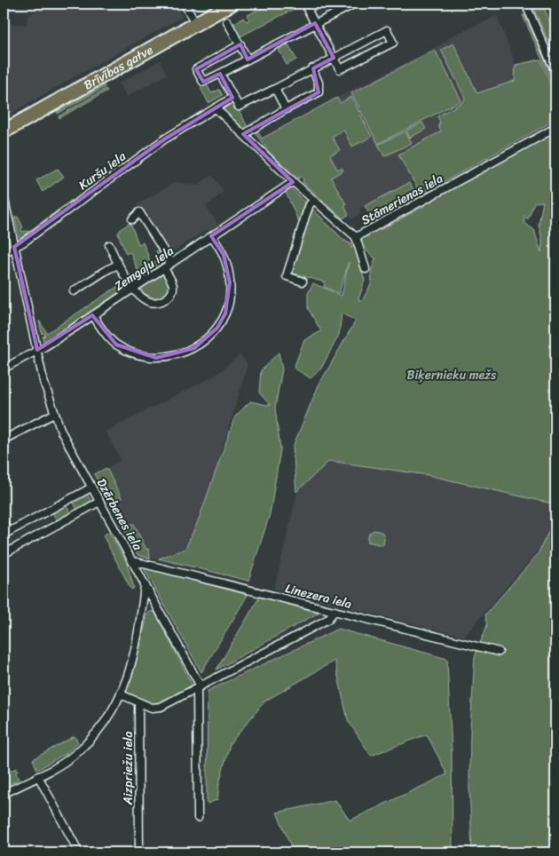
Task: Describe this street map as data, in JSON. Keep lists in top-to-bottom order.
{
  "streets": {
    "highway": ["Brīvības gatve"],
    "street": [
      "Kuršu iela",
      "Stāmerienas iela",
      "Zemgaļu iela",
      "Dzērbenes iela",
      "Linezera iela",
      "Aizpriežu iela"
    ]
  },
  "crossings": [
    ["Kuršu iela", "Stāmerienas iela"],
    ["Kuršu iela", "Dzērbenes iela"],
    ["Stāmerienas iela", "Zemgaļu iela"],
    ["Zemgaļu iela", "Dzērbenes iela"],
    ["Dzērbenes iela", "Linezera iela"]
  ],
  "parks": ["Biķernieku mežs"]
}
